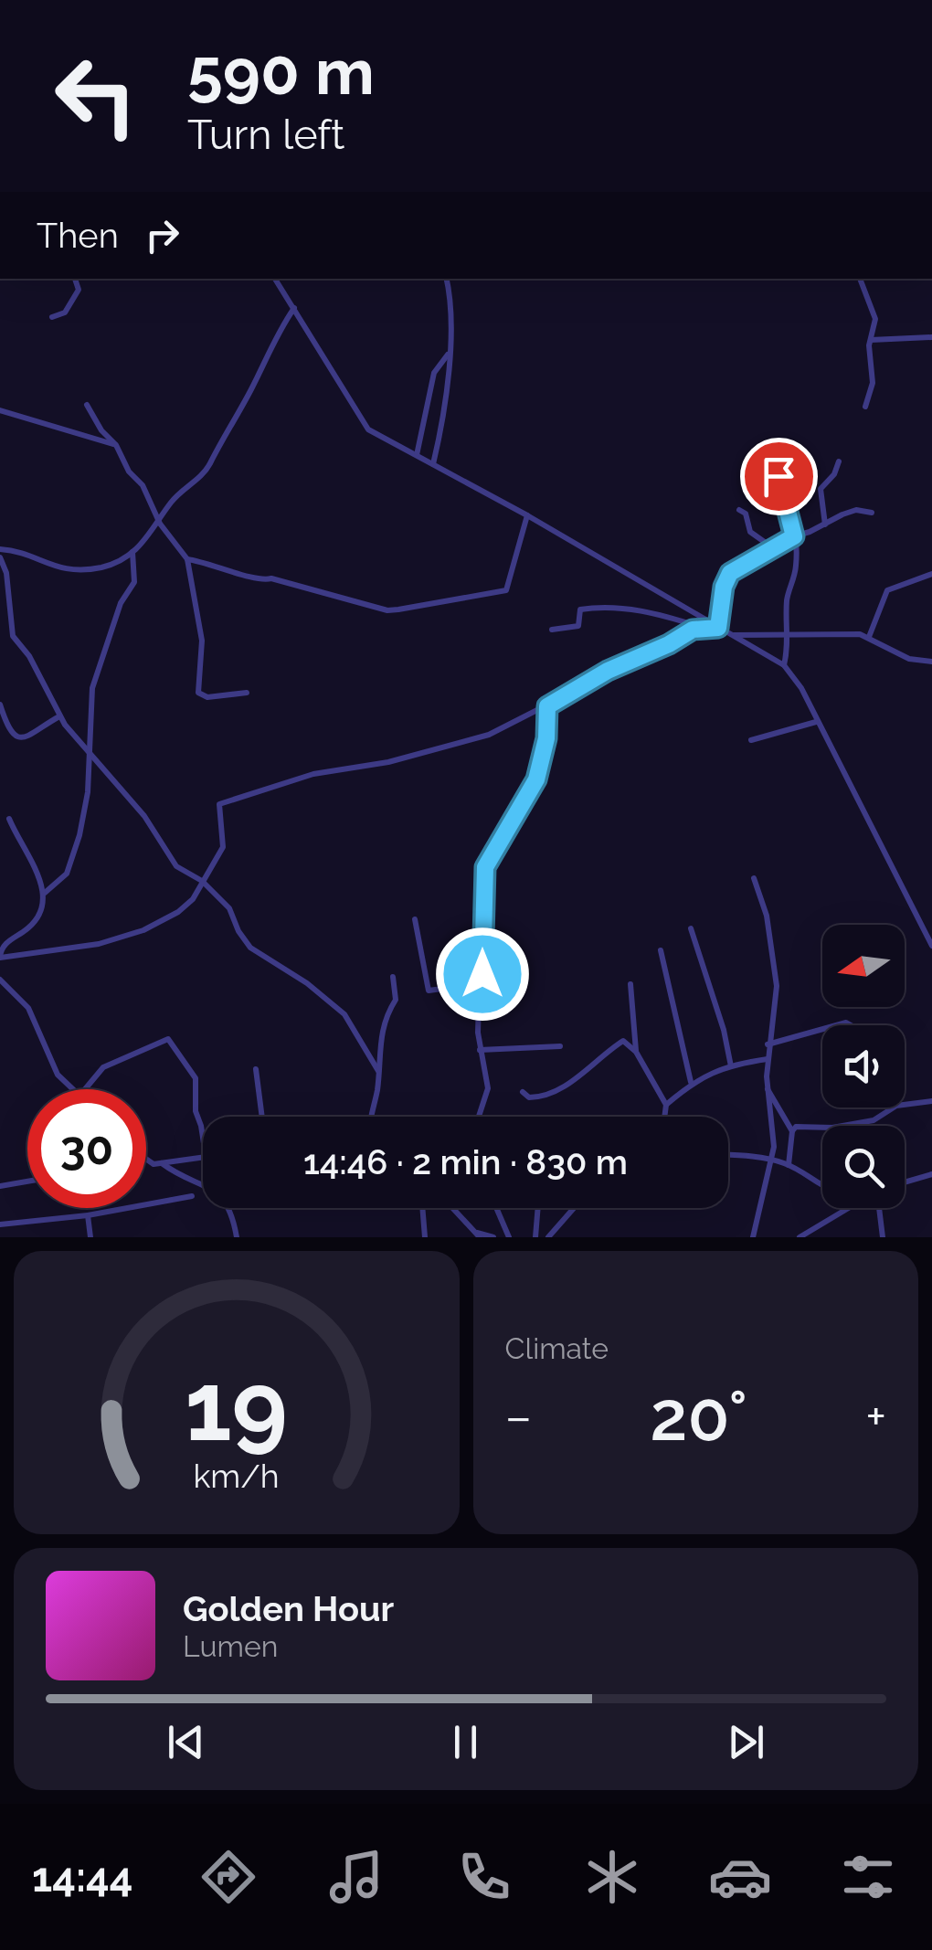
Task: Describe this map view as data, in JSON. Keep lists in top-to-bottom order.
{
  "north": "left",
  "page": {
    "turn": ["590 m", "Turn left"],
    "then": "Then",
    "limit": "30",
    "trip": "14:46 · 2 min · 830 m",
    "tile": "Climate",
    "heat": ["−", "20°", "+"],
    "song": ["Golden Hour", "Lumen"],
    "tabs": "14:44",
    "gauge": ["19", "km/h"]
  }
}
